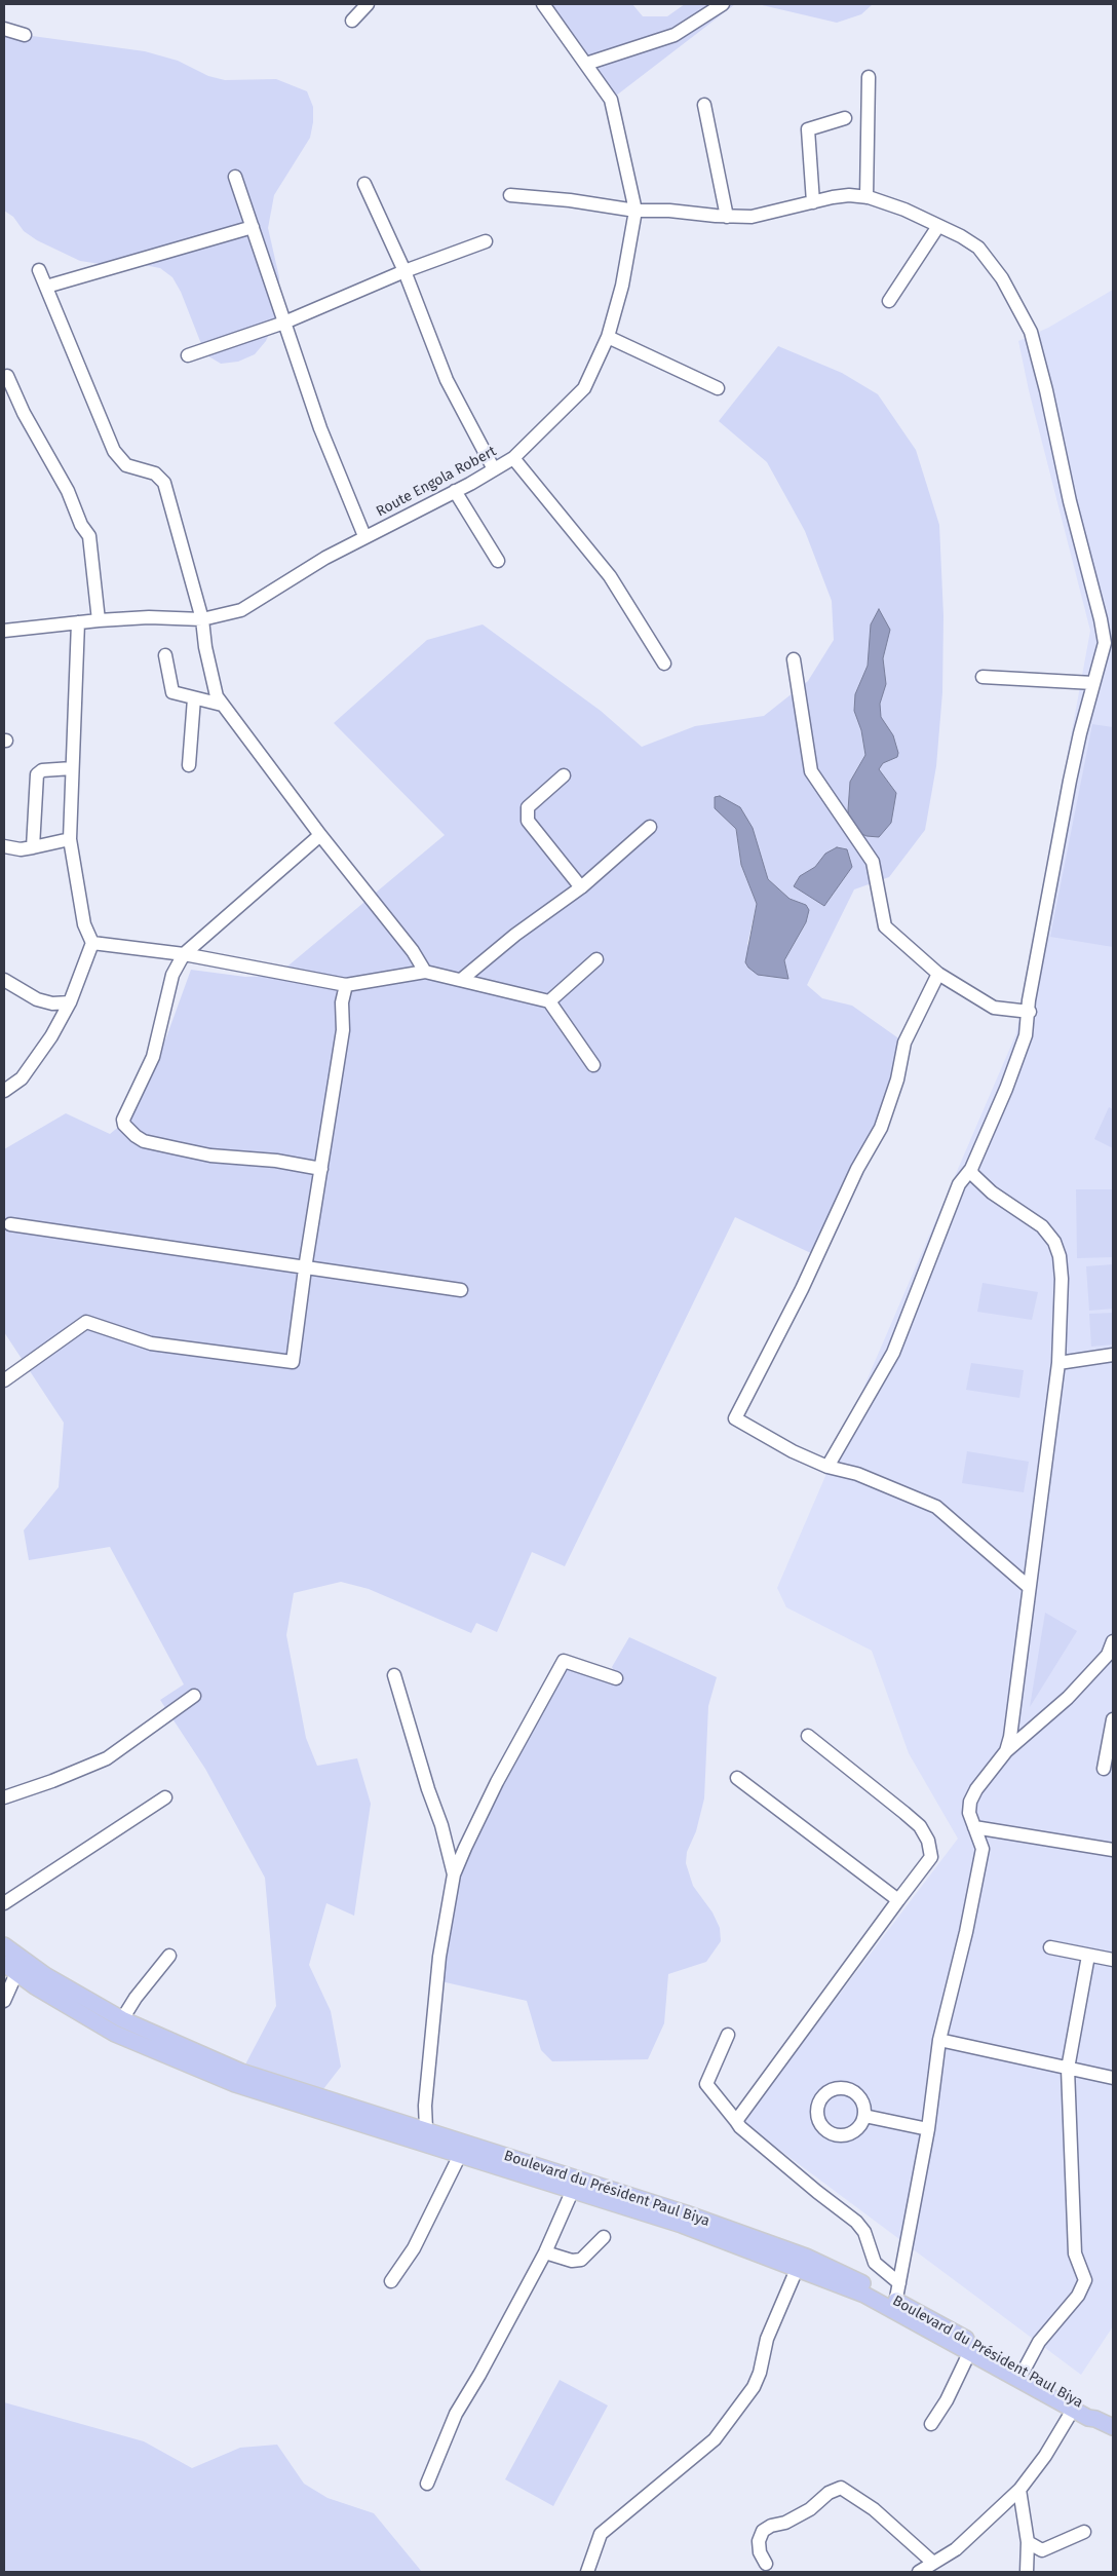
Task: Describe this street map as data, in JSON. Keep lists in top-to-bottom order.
{
  "streets": {
    "main road": ["Boulevard du Président Paul Biya"],
    "street": ["Route Engola Robert"]
  }
}
